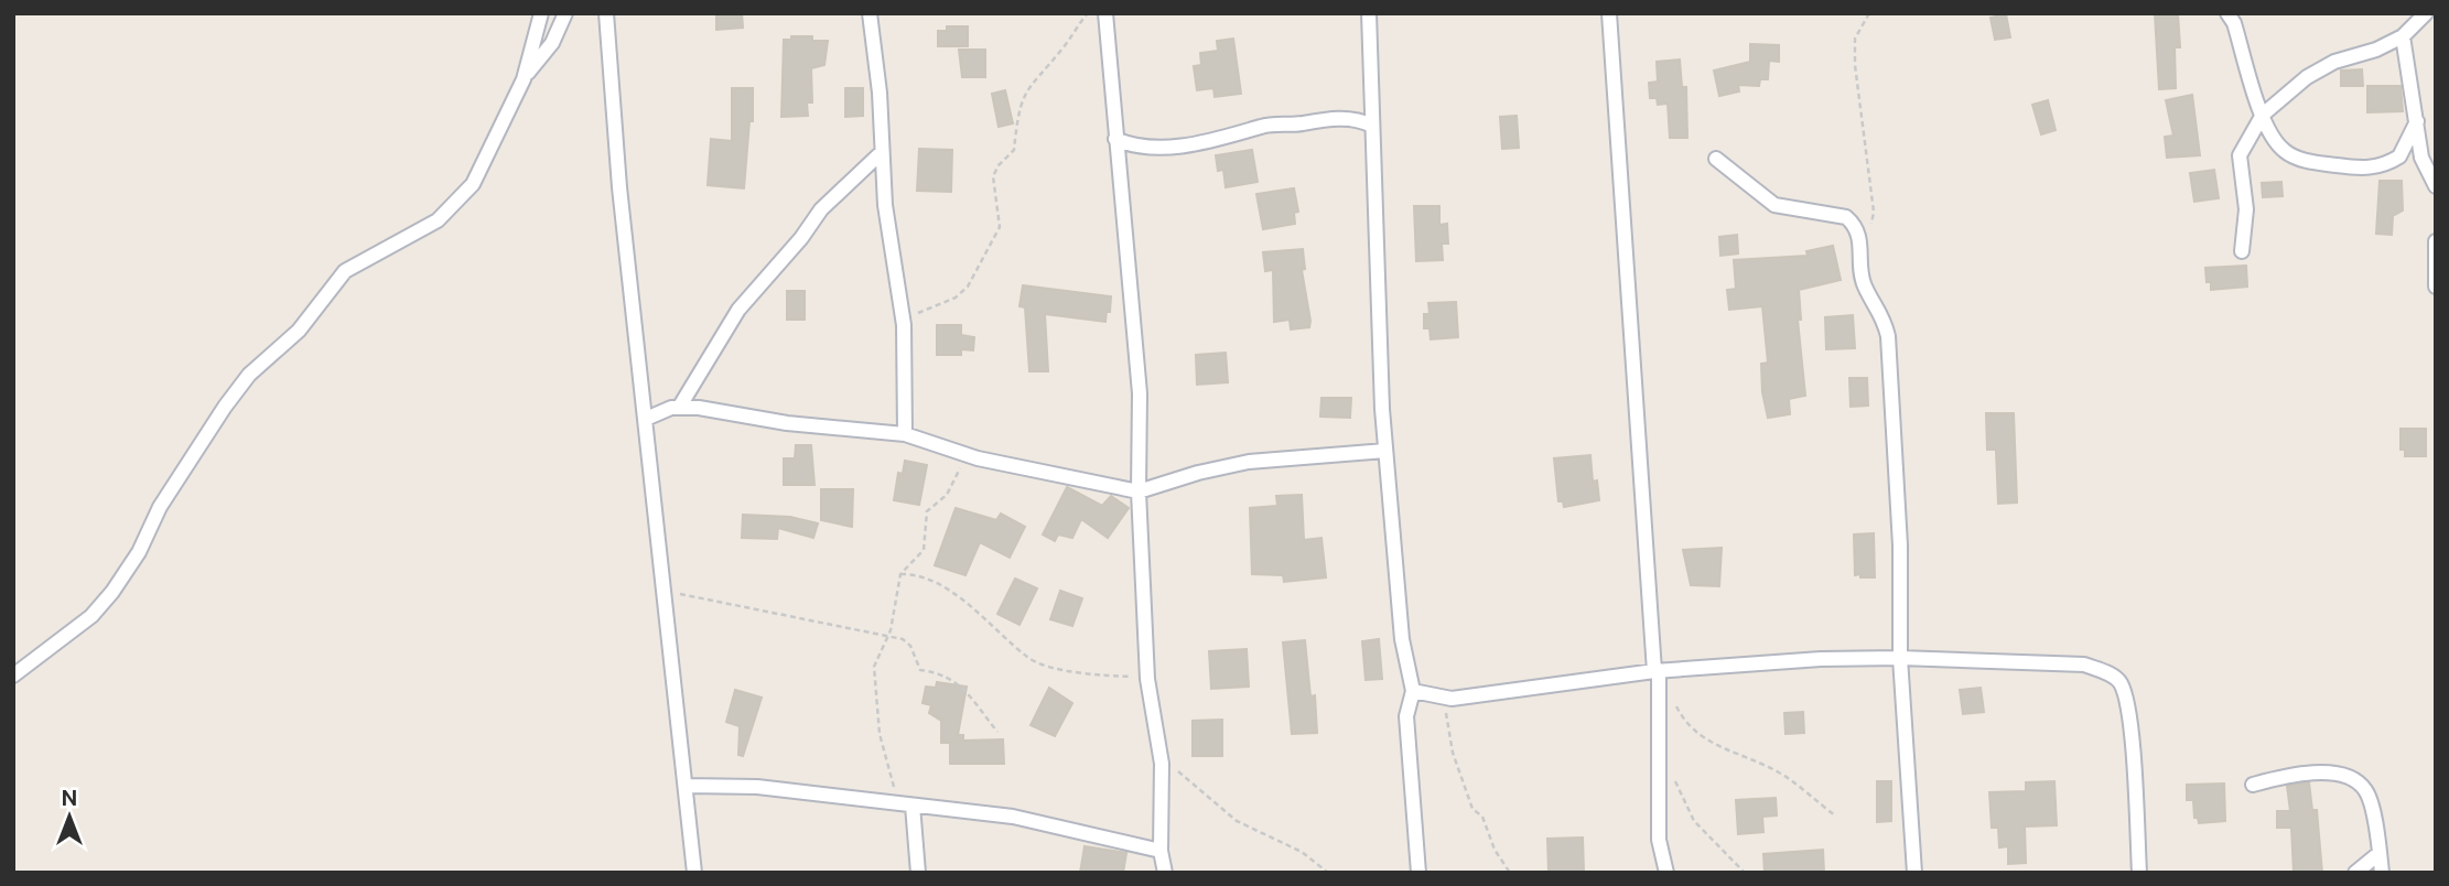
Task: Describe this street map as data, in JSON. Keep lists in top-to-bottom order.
{
  "north": "top"
}
